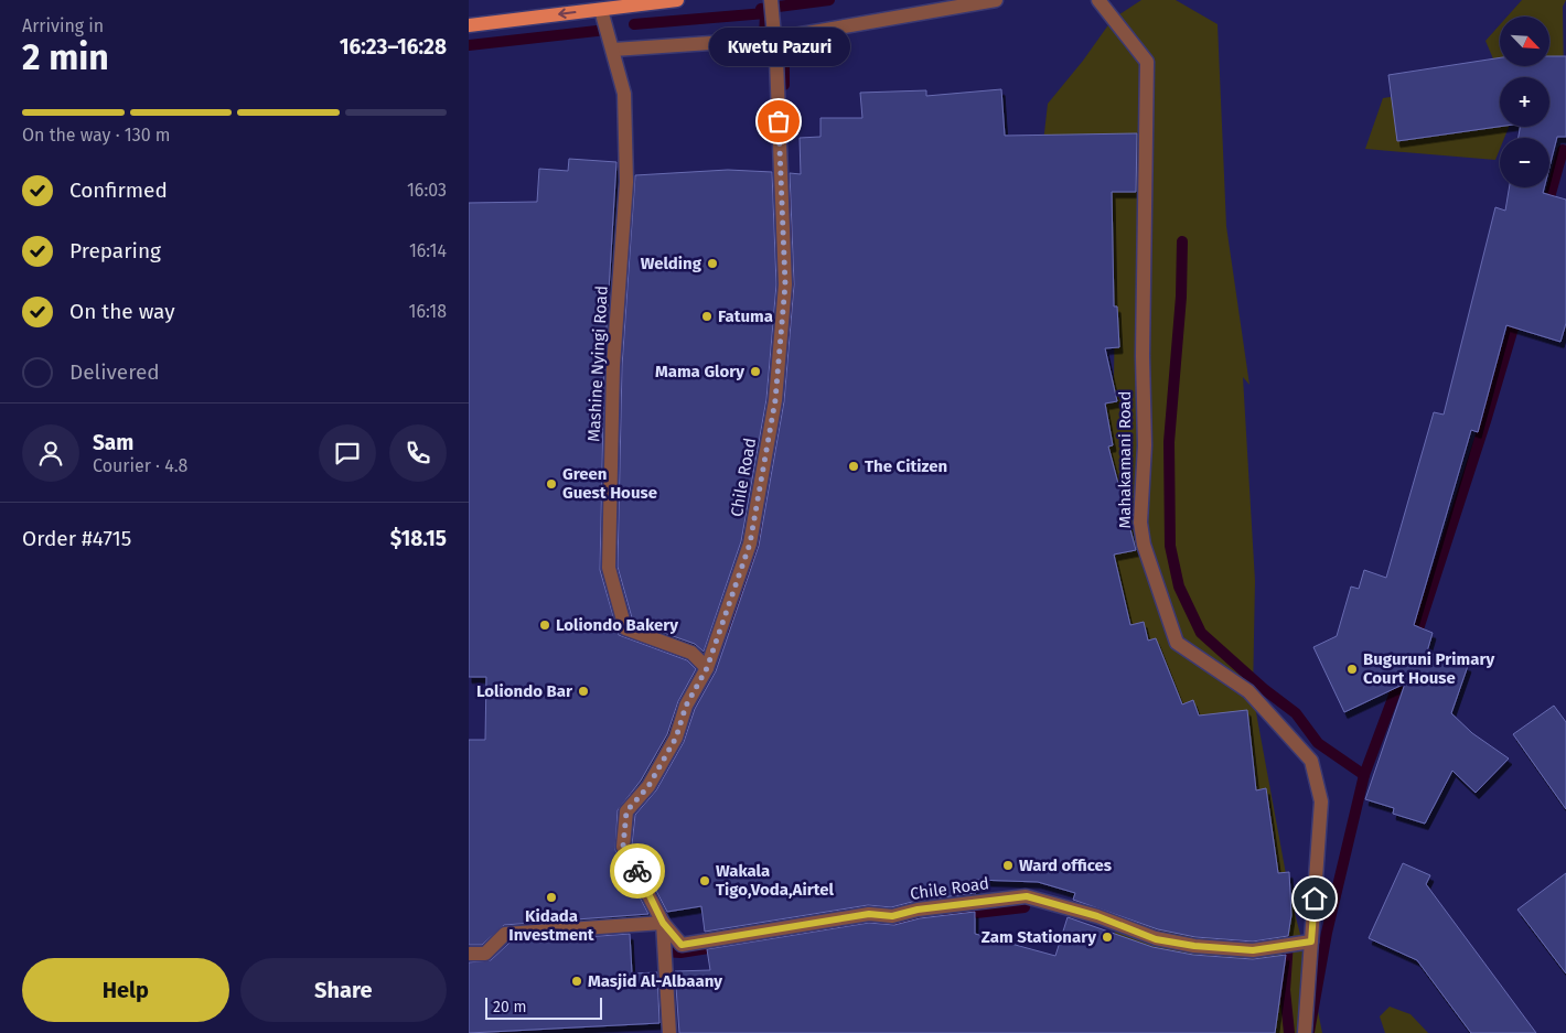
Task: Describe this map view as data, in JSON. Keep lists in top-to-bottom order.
{
  "streets": {
    "street": ["Mashine Nyingi Road", "Mahakamani Road", "Chile Road"]
  },
  "crossings": [
    ["Mashine Nyingi Road", "Chile Road"],
    ["Mahakamani Road", "Chile Road"]
  ],
  "places": [
    "Kwetu Pazuri",
    "Welding",
    "Fatuma",
    "Mama Glory",
    "The Citizen",
    "Green Guest House",
    "Loliondo Bakery",
    "Buguruni Primary Court House",
    "Loliondo Bar",
    "Ward offices",
    "Wakala Tigo,Voda,Airtel",
    "Kidada Investment",
    "Zam Stationary",
    "Masjid Al-Albaany"
  ],
  "scale_bar": "20 m",
  "north": "bottom right",
  "page": {
    "heading": ["2 min", "Arriving in", "16:23–16:28"],
    "panel": [
      "Sam",
      "Courier · 4.8",
      "Order #4715",
      "$18.15"
    ],
    "map_buttons": ["+", "−"],
    "bubble": "Kwetu Pazuri",
    "bar": "On the way · 130 m",
    "list": [
      ["Confirmed", "16:03"],
      ["Preparing", "16:14"],
      ["On the way", "16:18"],
      "Delivered"
    ],
    "buttons": ["Help", "Share"],
    "scale": "20 m"
  }
}
